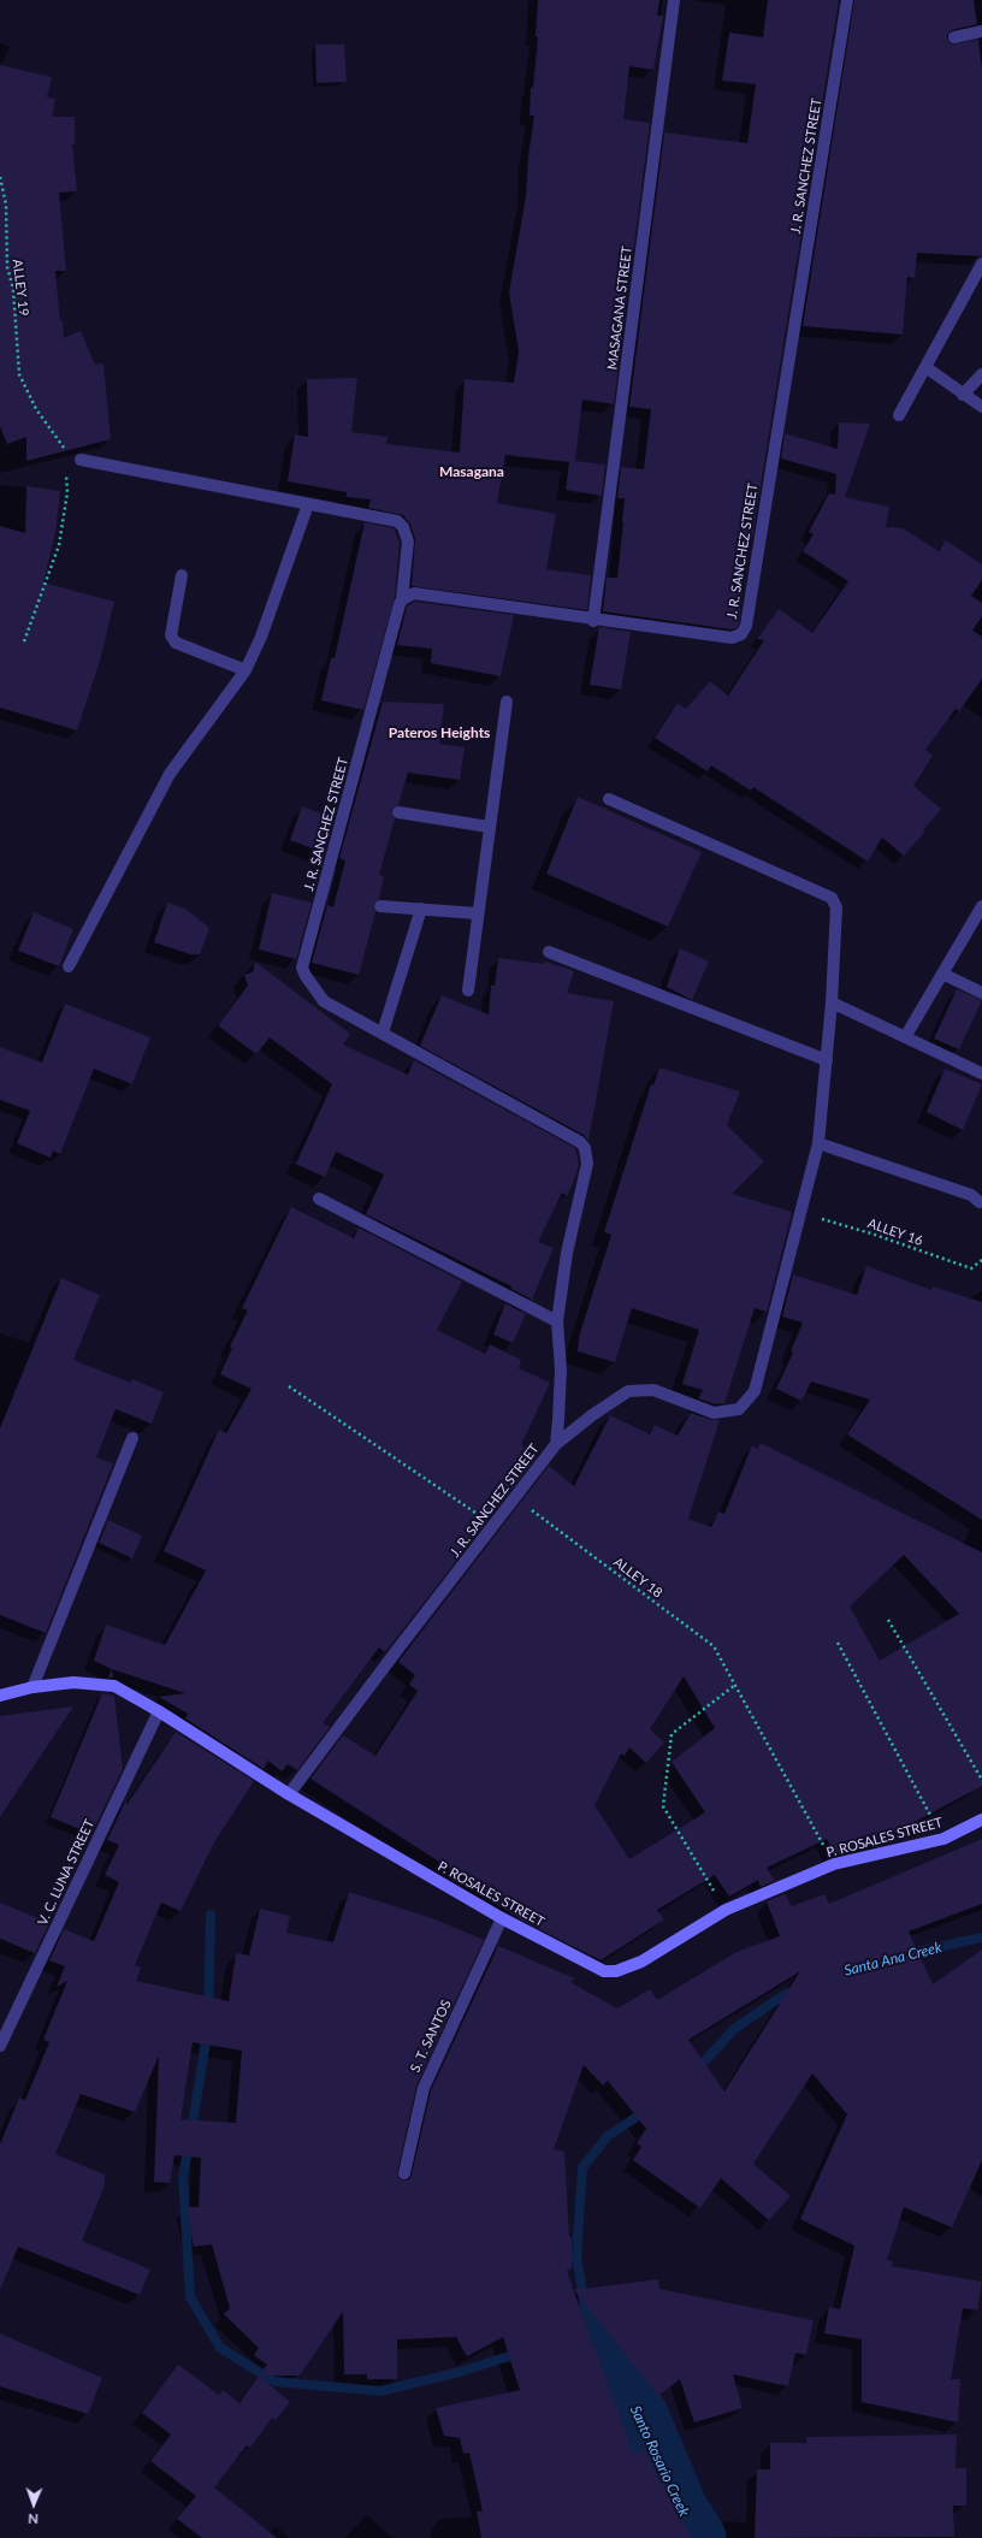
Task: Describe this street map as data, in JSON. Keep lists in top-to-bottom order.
{
  "streets": {
    "street": [
      "J. R. SANCHEZ STREET",
      "MASAGANA STREET",
      "P. ROSALES STREET",
      "V. C. LUNA STREET",
      "S. T. SANTOS"
    ],
    "path": ["ALLEY 19", "ALLEY 16", "ALLEY 18"]
  },
  "crossings": [
    ["J. R. SANCHEZ STREET", "MASAGANA STREET"],
    ["J. R. SANCHEZ STREET", "ALLEY 18"],
    ["J. R. SANCHEZ STREET", "P. ROSALES STREET"],
    ["ALLEY 18", "P. ROSALES STREET"],
    ["P. ROSALES STREET", "V. C. LUNA STREET"],
    ["P. ROSALES STREET", "S. T. SANTOS"]
  ],
  "districts": ["Masagana", "Pateros Heights"],
  "water": ["Santa Ana Creek", "Santo Rosario Creek"],
  "north": "bottom"
}
